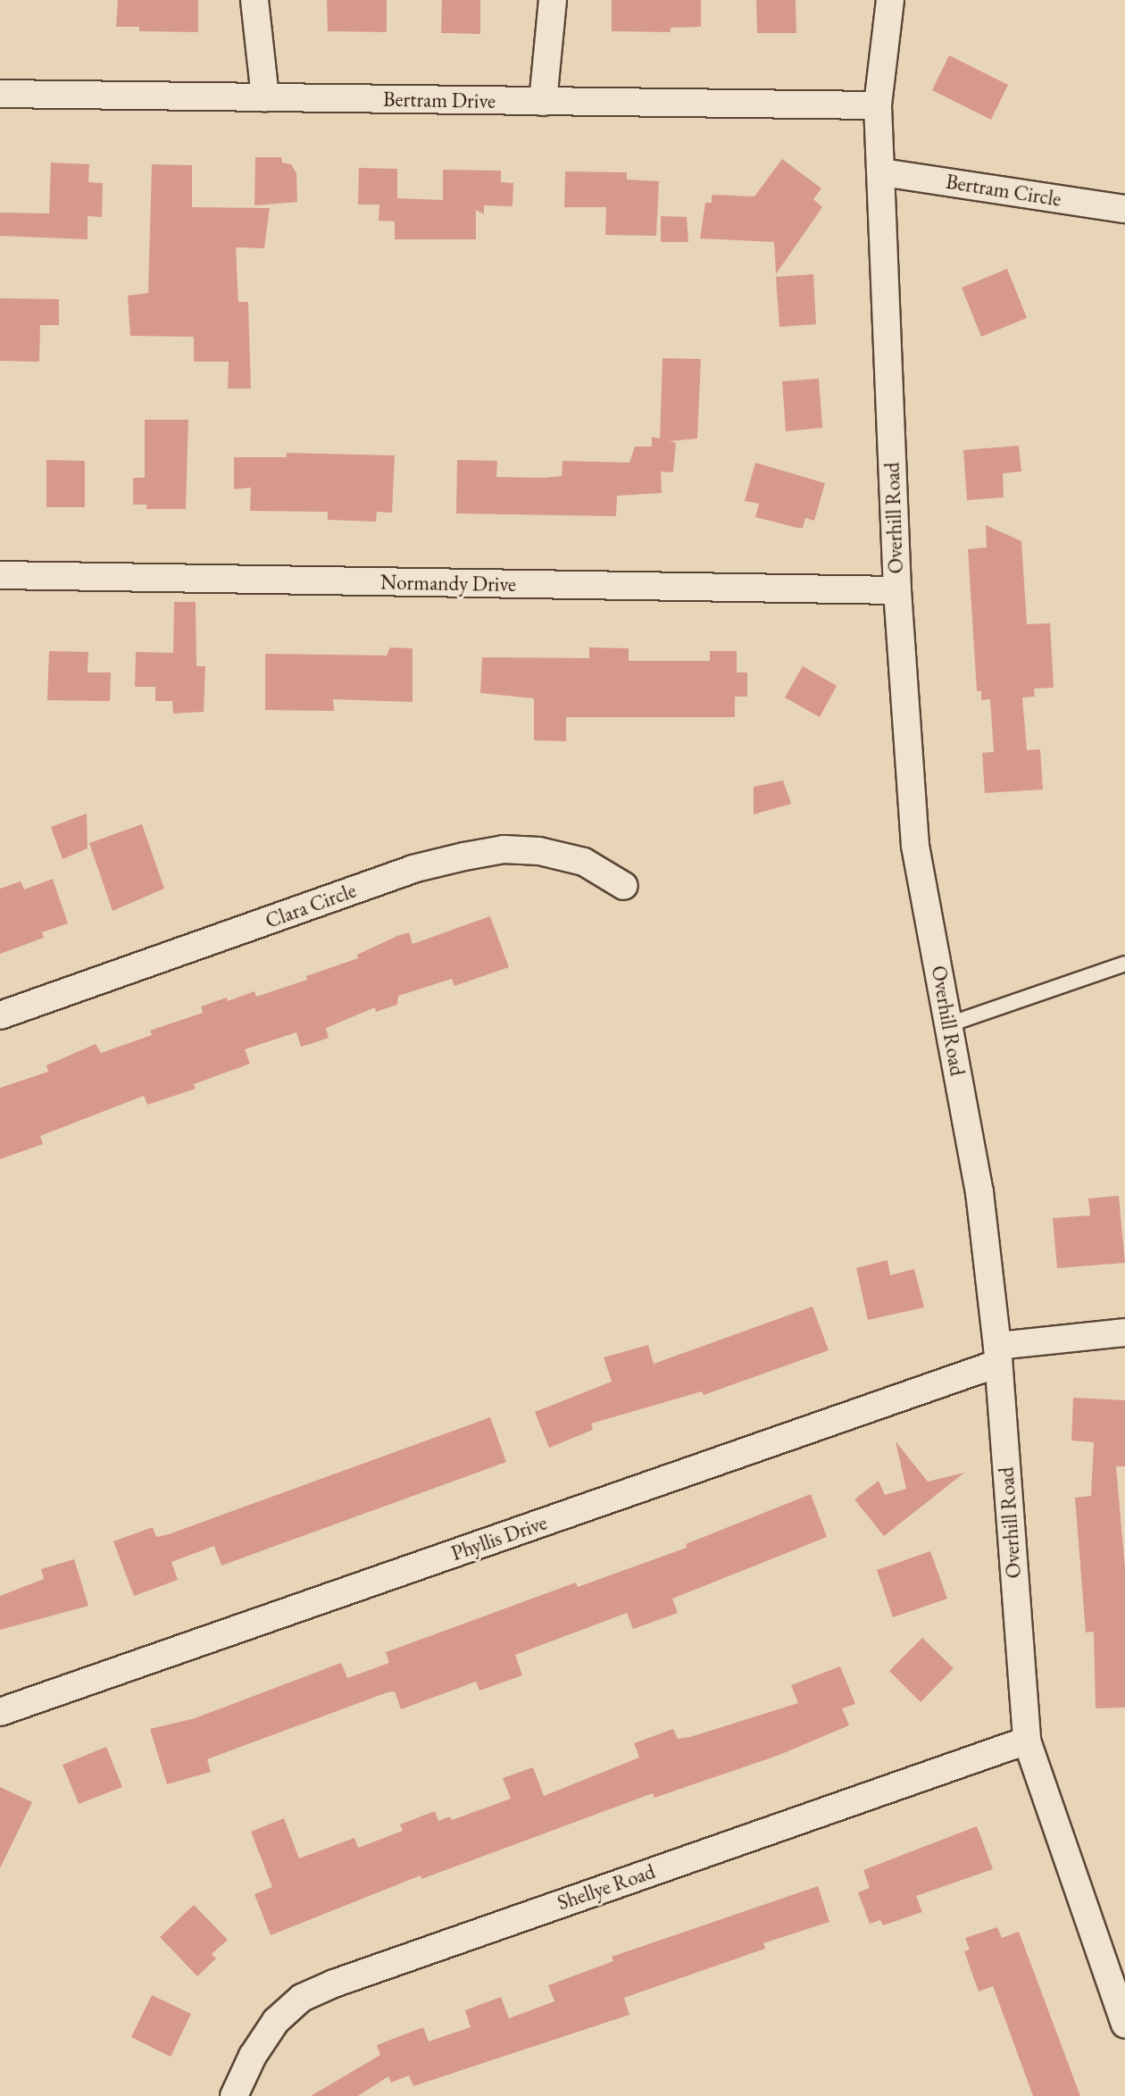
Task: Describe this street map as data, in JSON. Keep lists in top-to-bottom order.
{
  "streets": {
    "street": [
      "Bertram Drive",
      "Bertram Circle",
      "Overhill Road",
      "Normandy Drive",
      "Clara Circle",
      "Phyllis Drive",
      "Shellye Road"
    ]
  },
  "crossings": [
    ["Bertram Drive", "Overhill Road"],
    ["Bertram Circle", "Overhill Road"],
    ["Overhill Road", "Normandy Drive"],
    ["Overhill Road", "Phyllis Drive"],
    ["Overhill Road", "Shellye Road"]
  ]
}
